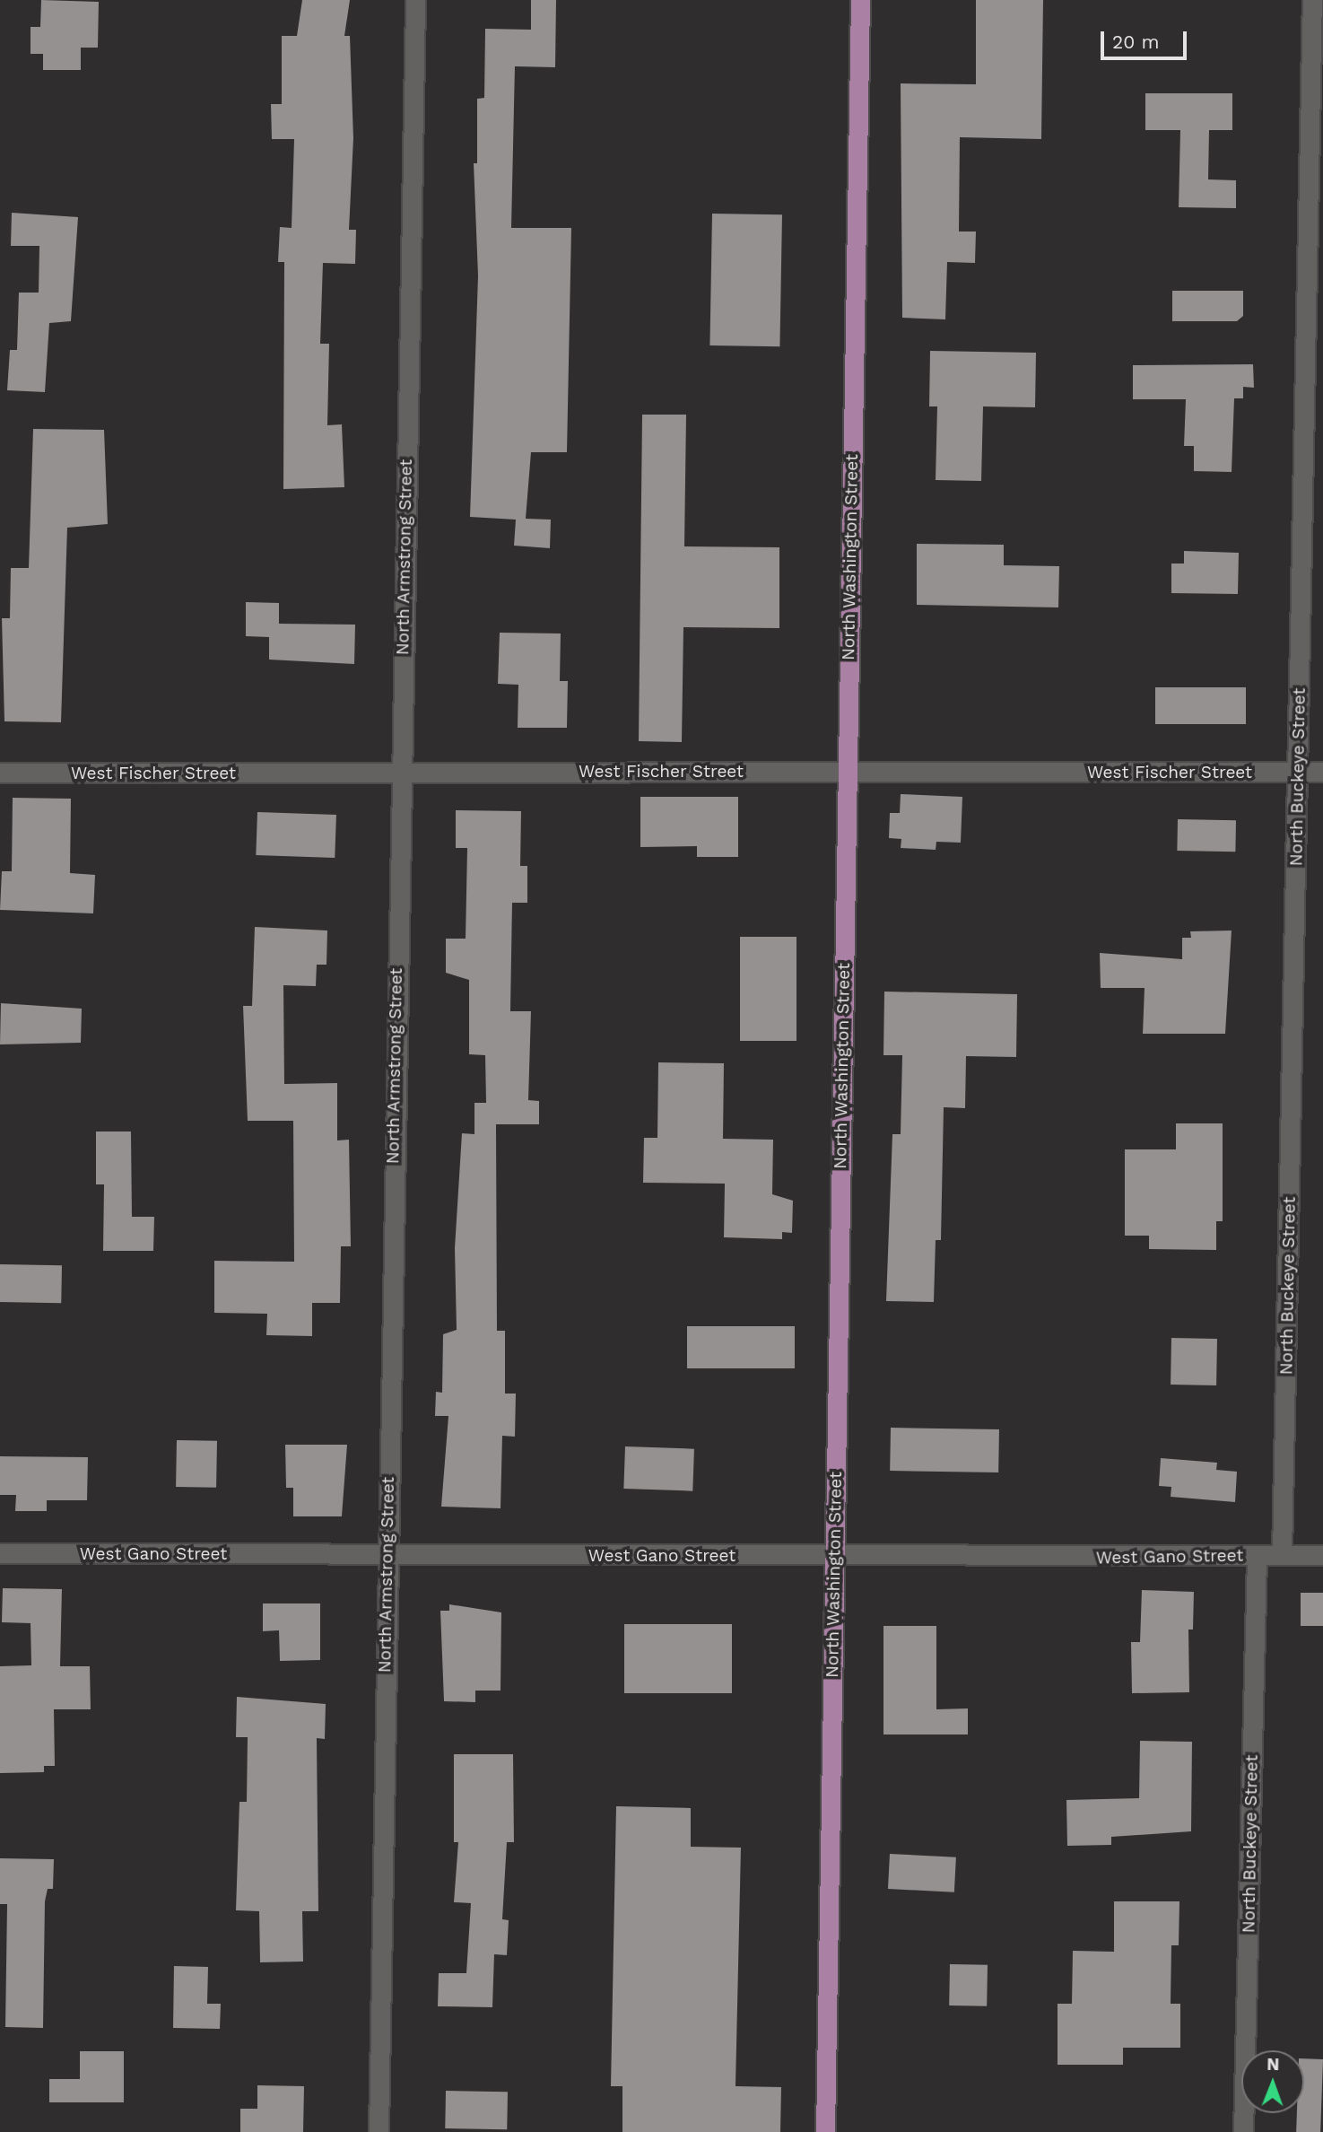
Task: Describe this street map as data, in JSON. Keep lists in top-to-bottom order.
{
  "streets": {
    "main road": ["North Washington Street"],
    "street": [
      "North Armstrong Street",
      "West Fischer Street",
      "North Buckeye Street",
      "West Gano Street"
    ]
  },
  "crossings": [
    ["North Armstrong Street", "West Fischer Street"],
    ["North Armstrong Street", "West Gano Street"],
    ["North Washington Street", "West Fischer Street"],
    ["North Washington Street", "West Gano Street"],
    ["West Fischer Street", "North Buckeye Street"],
    ["North Buckeye Street", "West Gano Street"]
  ],
  "scale_bar": "20 m",
  "north": "top"
}
